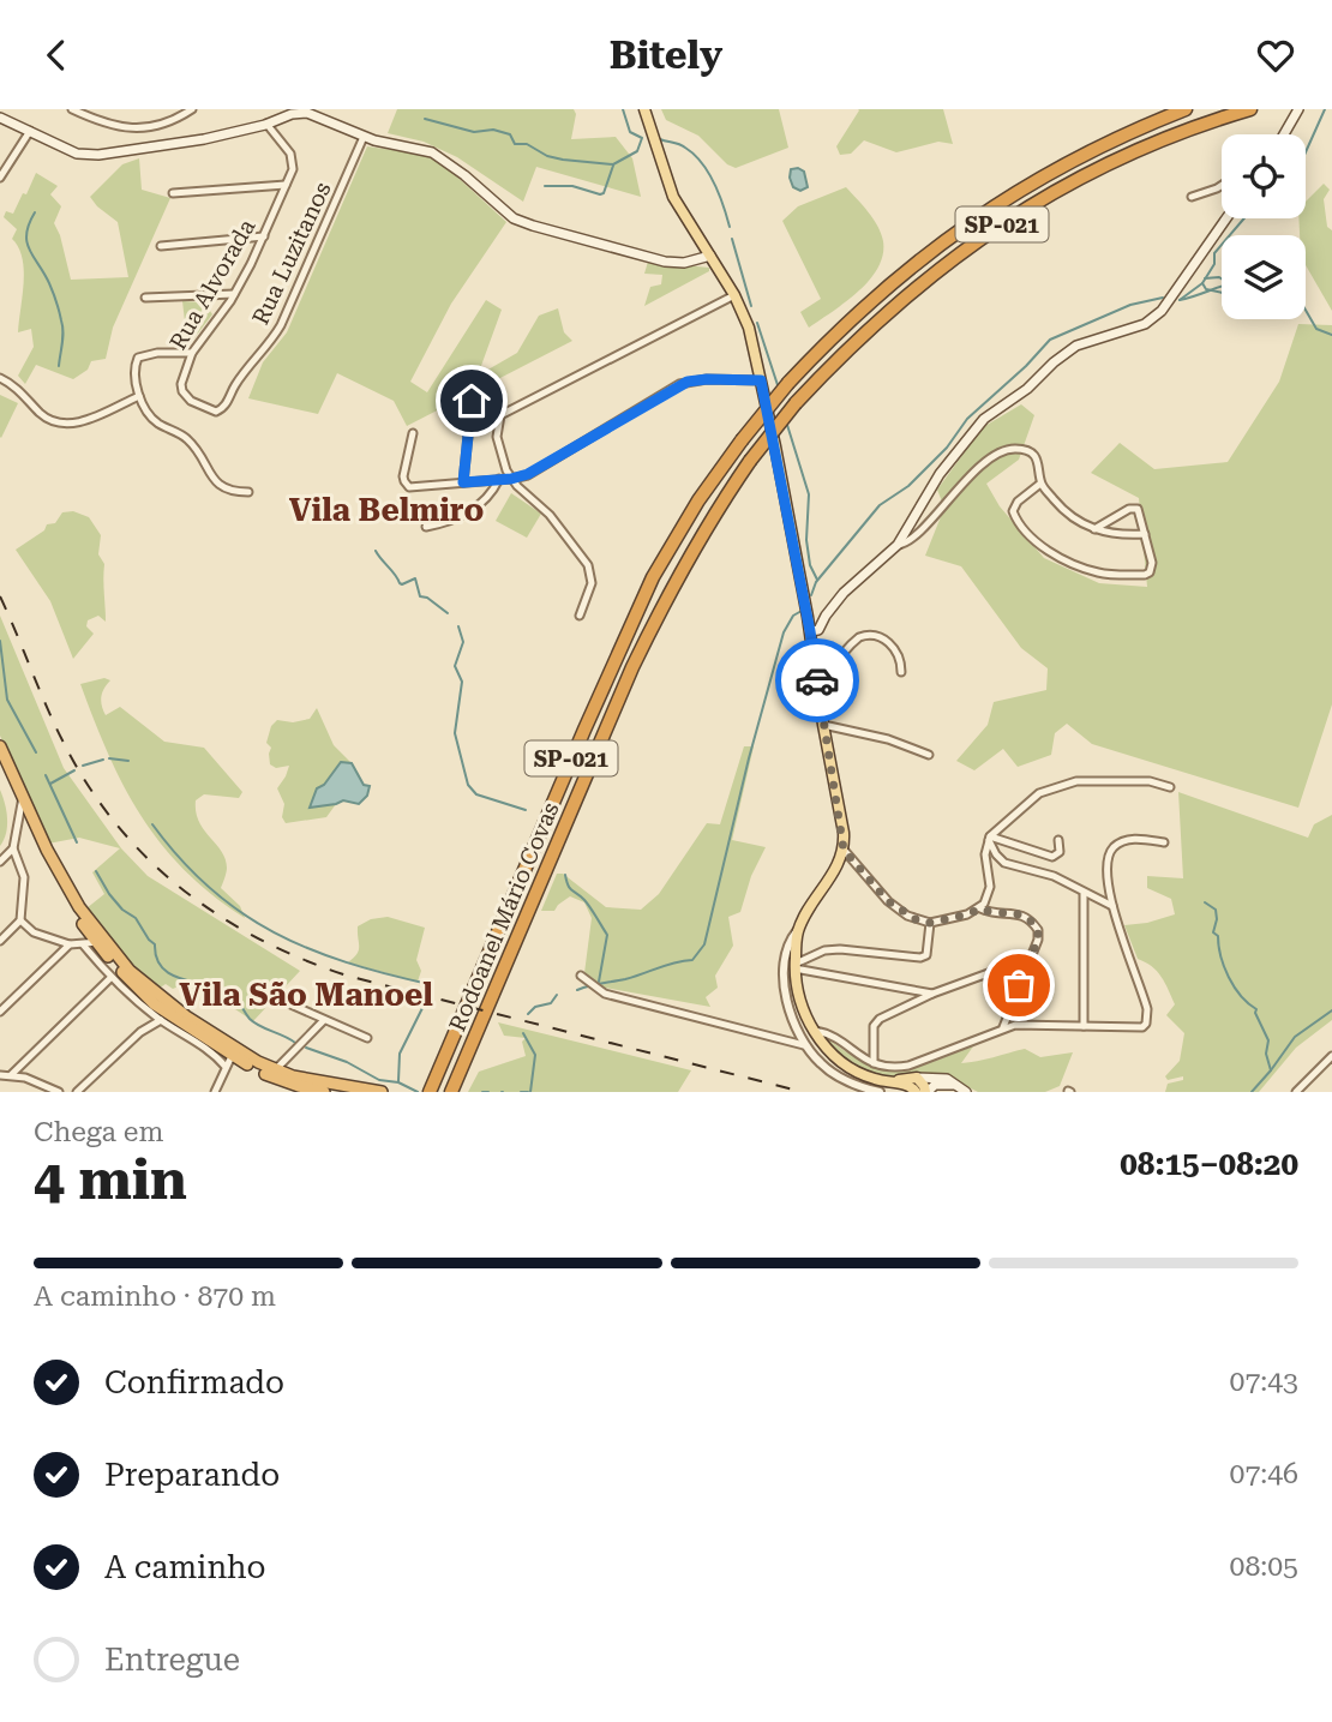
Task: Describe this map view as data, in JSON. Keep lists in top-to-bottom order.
{
  "streets": {
    "highway": ["SP-021", "Rodoanel Mário Covas"],
    "street": ["Rua Luzitanos", "Rua Alvorada"]
  },
  "crossings": [
    ["Rua Luzitanos", "Rua Alvorada"]
  ],
  "districts": ["Vila Belmiro", "Vila São Manoel"],
  "page": {
    "header": "Bitely",
    "heading": ["4 min", "Chega em", "08:15–08:20"],
    "bar": "A caminho · 870 m",
    "list": [
      ["Confirmado", "07:43"],
      ["Preparando", "07:46"],
      ["A caminho", "08:05"],
      "Entregue"
    ]
  }
}
